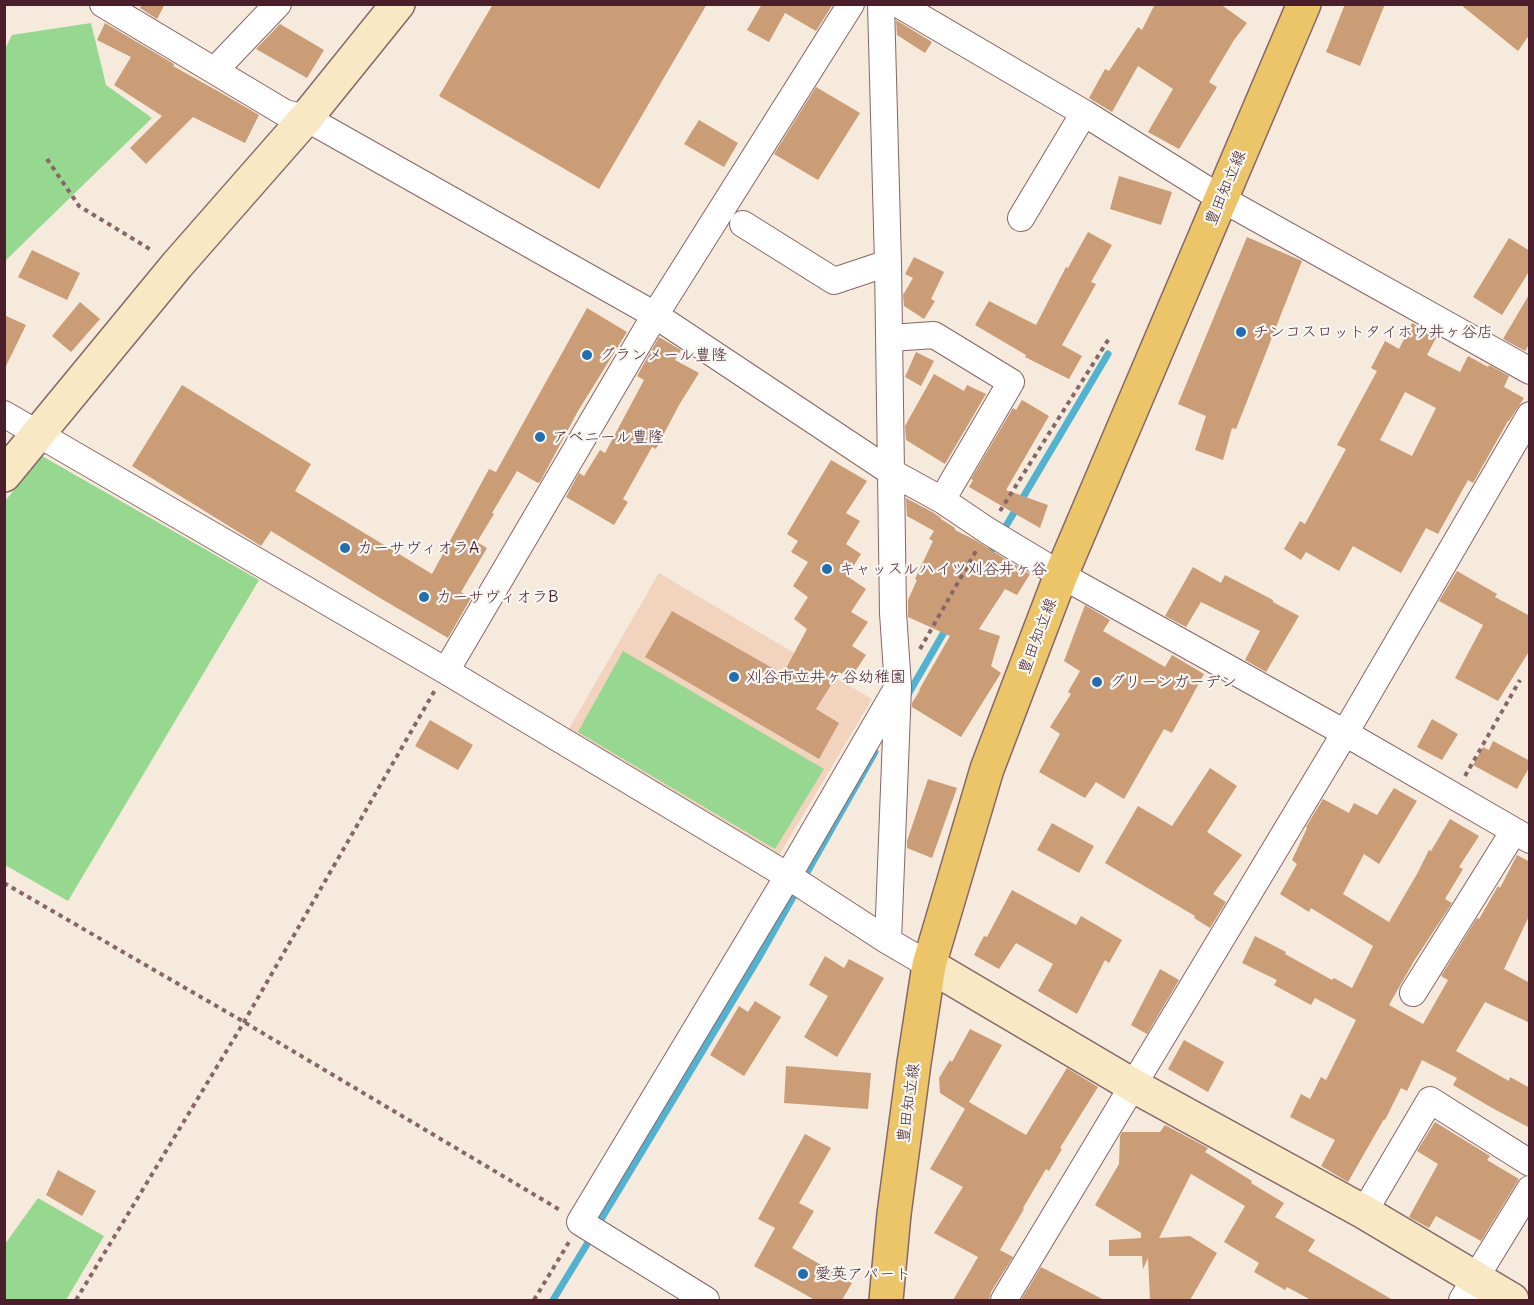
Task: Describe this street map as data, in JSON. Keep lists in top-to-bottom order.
{
  "streets": {
    "main road": ["豊田知立線"]
  },
  "places": [
    "チンコスロットタイホウ井ヶ谷店",
    "グランメール豊隆",
    "アベニール豊隆",
    "カーサヴィオラA",
    "キャッスルハイツ刈谷井ヶ谷",
    "カーサヴィオラB",
    "刈谷市立井ヶ谷幼稚園",
    "グリーンガーデン",
    "愛英アパート"
  ]
}
